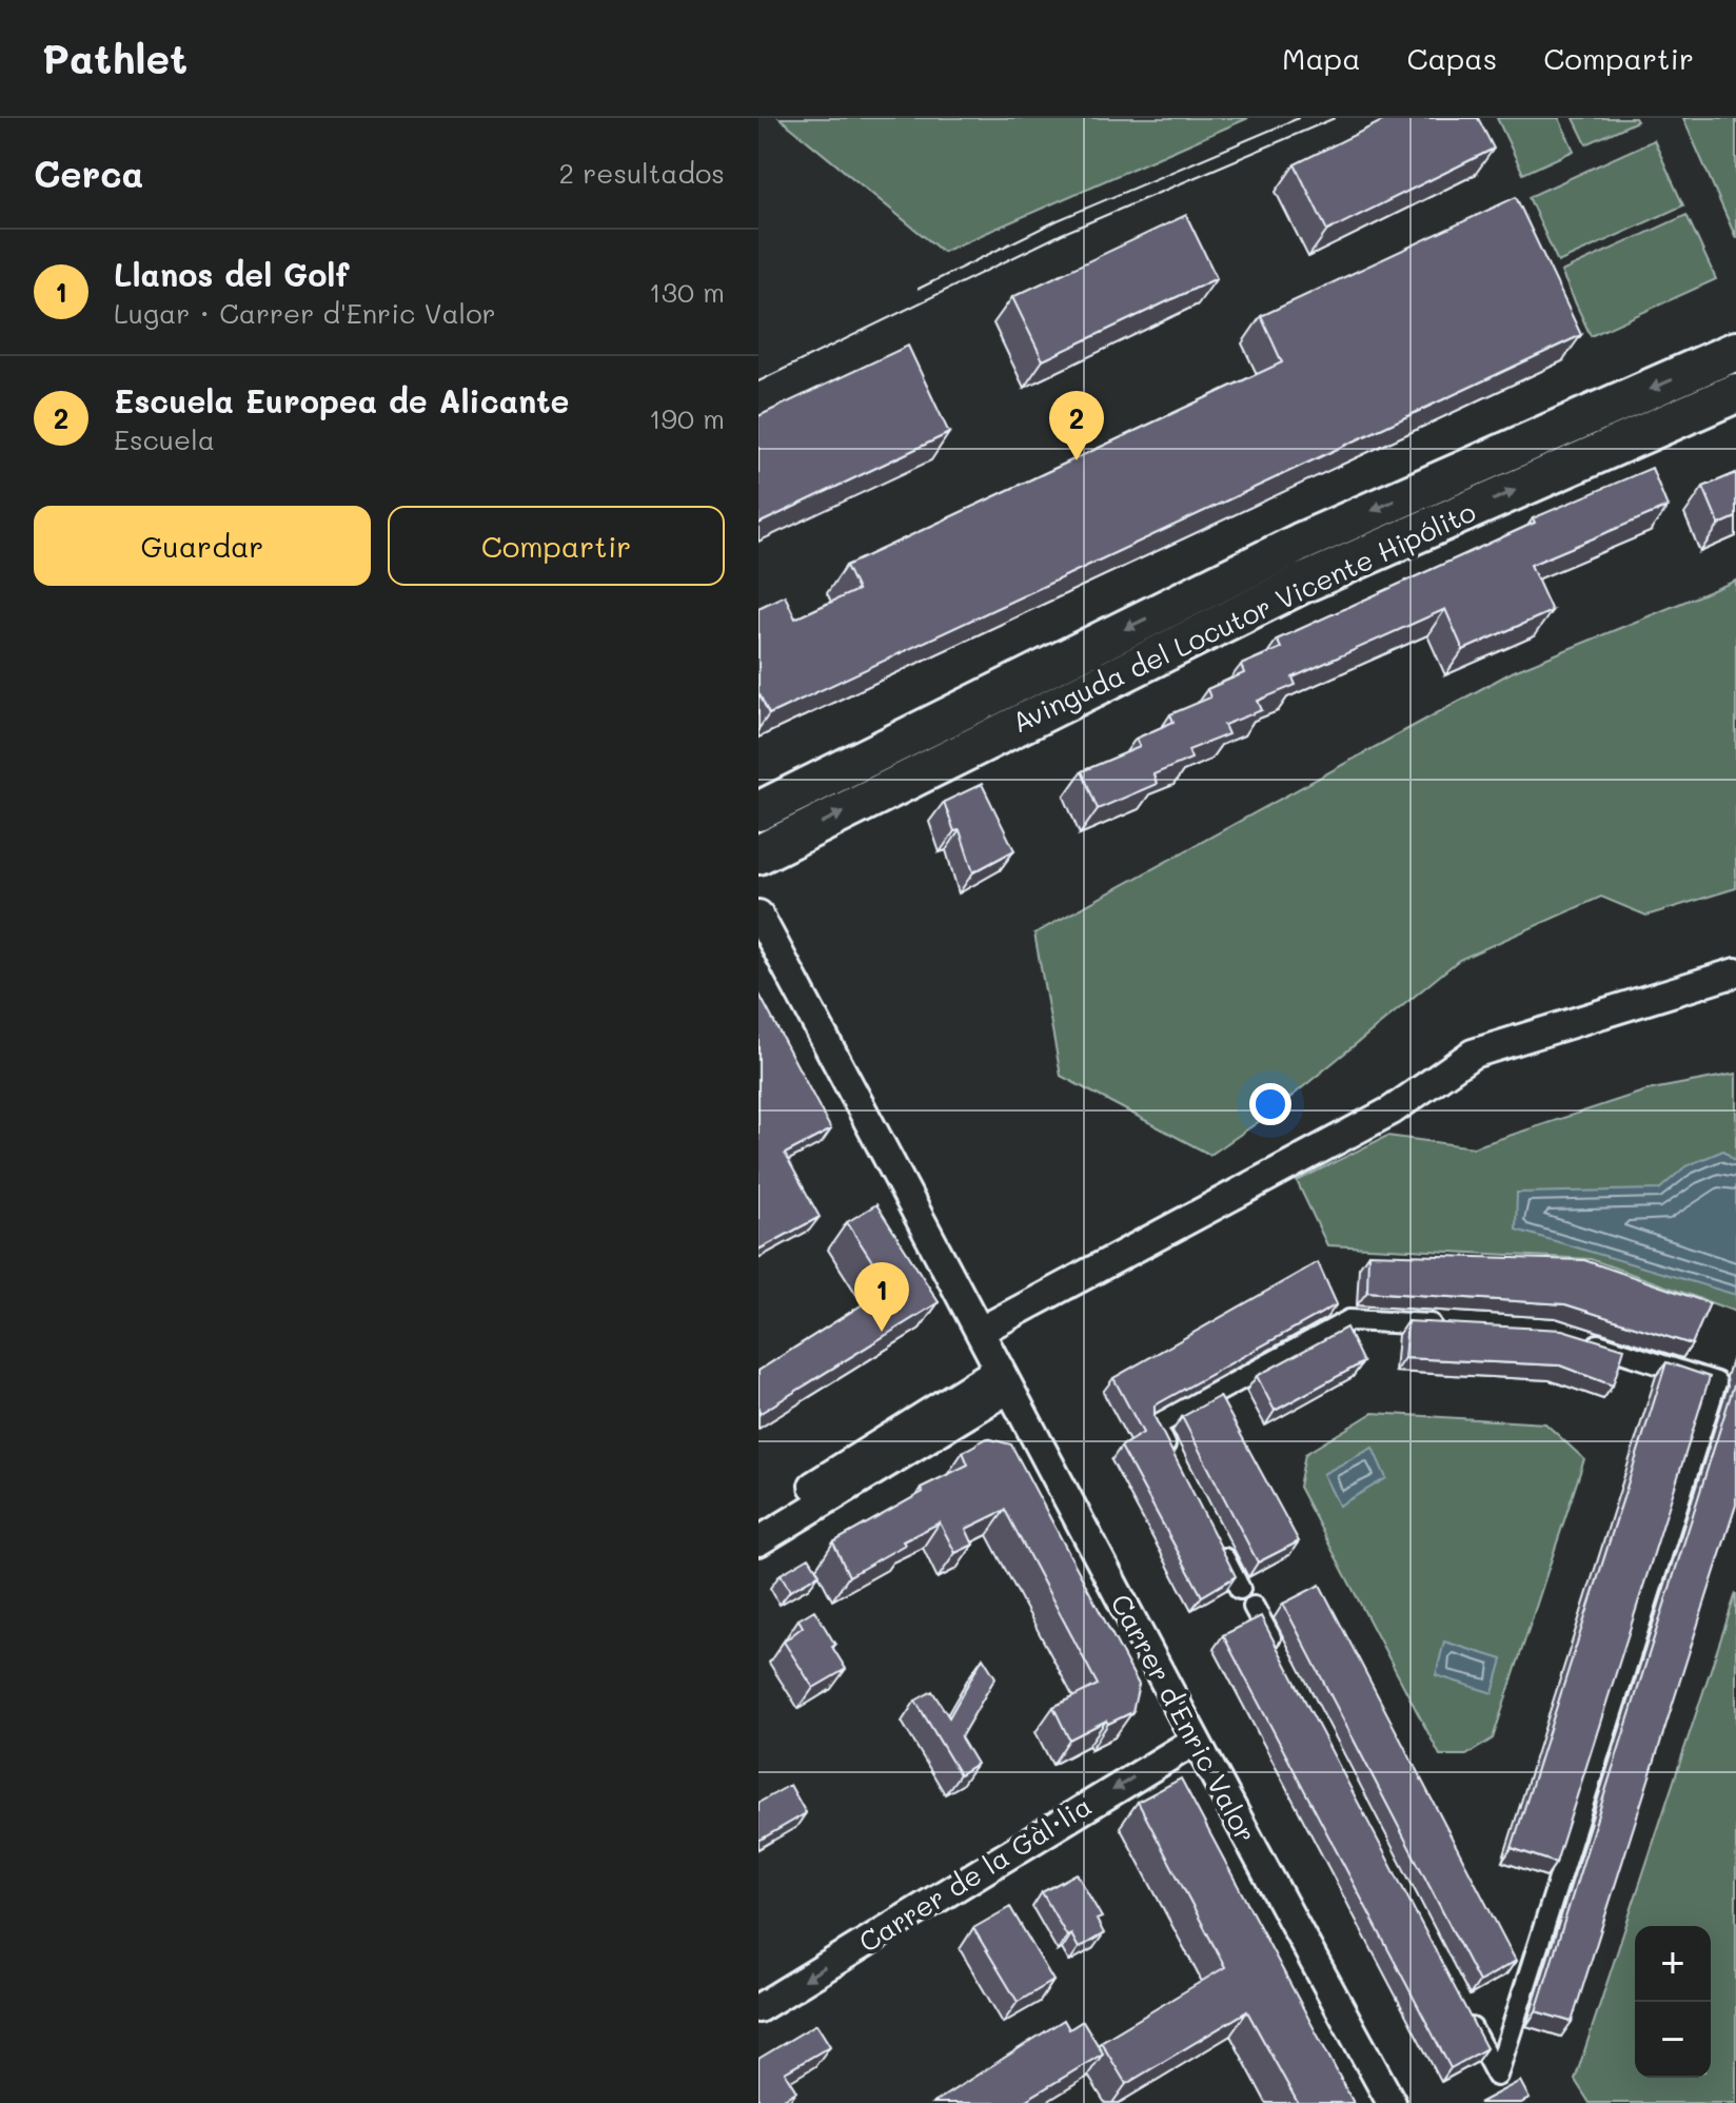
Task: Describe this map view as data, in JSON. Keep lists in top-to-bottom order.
{
  "streets": {
    "main road": ["Avinguda del Locutor Vicente Hipólito"],
    "street": ["Carrer d'Enric Valor", "Carrer de la Gàl·lia"]
  },
  "crossings": [
    ["Carrer d'Enric Valor", "Carrer de la Gàl·lia"]
  ],
  "one_way": ["Carrer de la Gàl·lia"],
  "page": {
    "header": "Pathlet",
    "nav": ["Mapa", "Capas", "Compartir"],
    "heading": ["Cerca", "2 resultados"],
    "list": [
      {
        "mark": "1",
        "name": "Llanos del Golf",
        "note": "Lugar · Carrer d'Enric Valor",
        "value": "130 m"
      },
      {
        "mark": "2",
        "name": "Escuela Europea de Alicante",
        "note": "Escuela",
        "value": "190 m"
      }
    ],
    "pins": ["2", "1"],
    "buttons": ["Guardar", "Compartir"],
    "map_buttons": ["+", "−"]
  }
}
